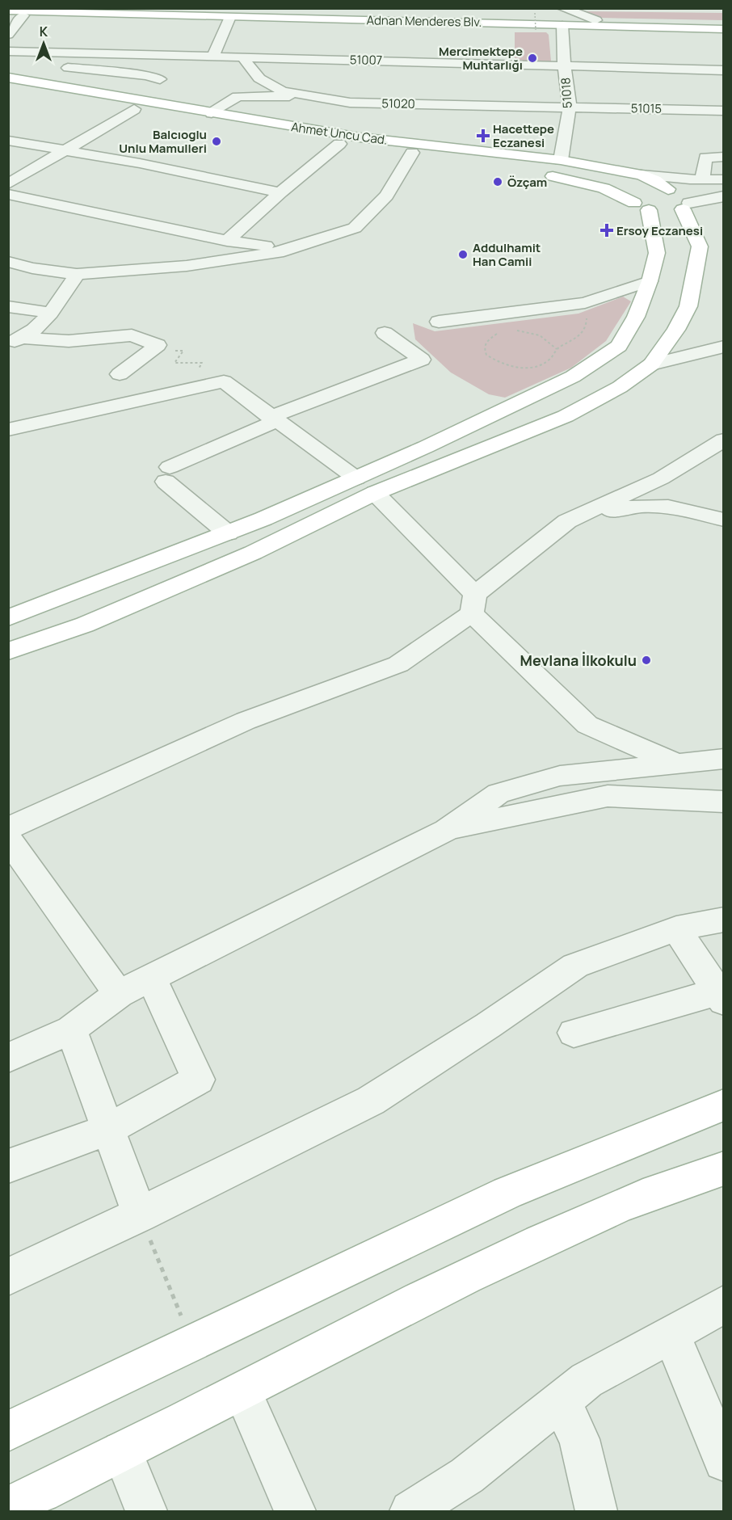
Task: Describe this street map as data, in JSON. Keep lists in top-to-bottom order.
{
  "streets": {
    "main road": ["Adnan Menderes Blv.", "Ahmet Uncu Cad."],
    "street": [
      "51007",
      "51018",
      "51020",
      "51015"
    ]
  },
  "crossings": [
    ["Adnan Menderes Blv.", "51018"],
    ["51007", "51018"],
    ["51018", "51020"],
    ["51018", "51015"],
    ["51018", "Ahmet Uncu Cad."],
    ["51020", "51015"],
    ["51020", "Ahmet Uncu Cad."]
  ],
  "places": {
    "other": [
      "Mercimektepe Muhtarlığı",
      "Balcıoglu Unlu Mamulleri",
      "Özçam",
      "Addulhamit Han Camii",
      "Mevlana İlkokulu"
    ],
    "health": ["Hacettepe Eczanesi", "Ersoy Eczanesi"]
  },
  "north": "top"
}
